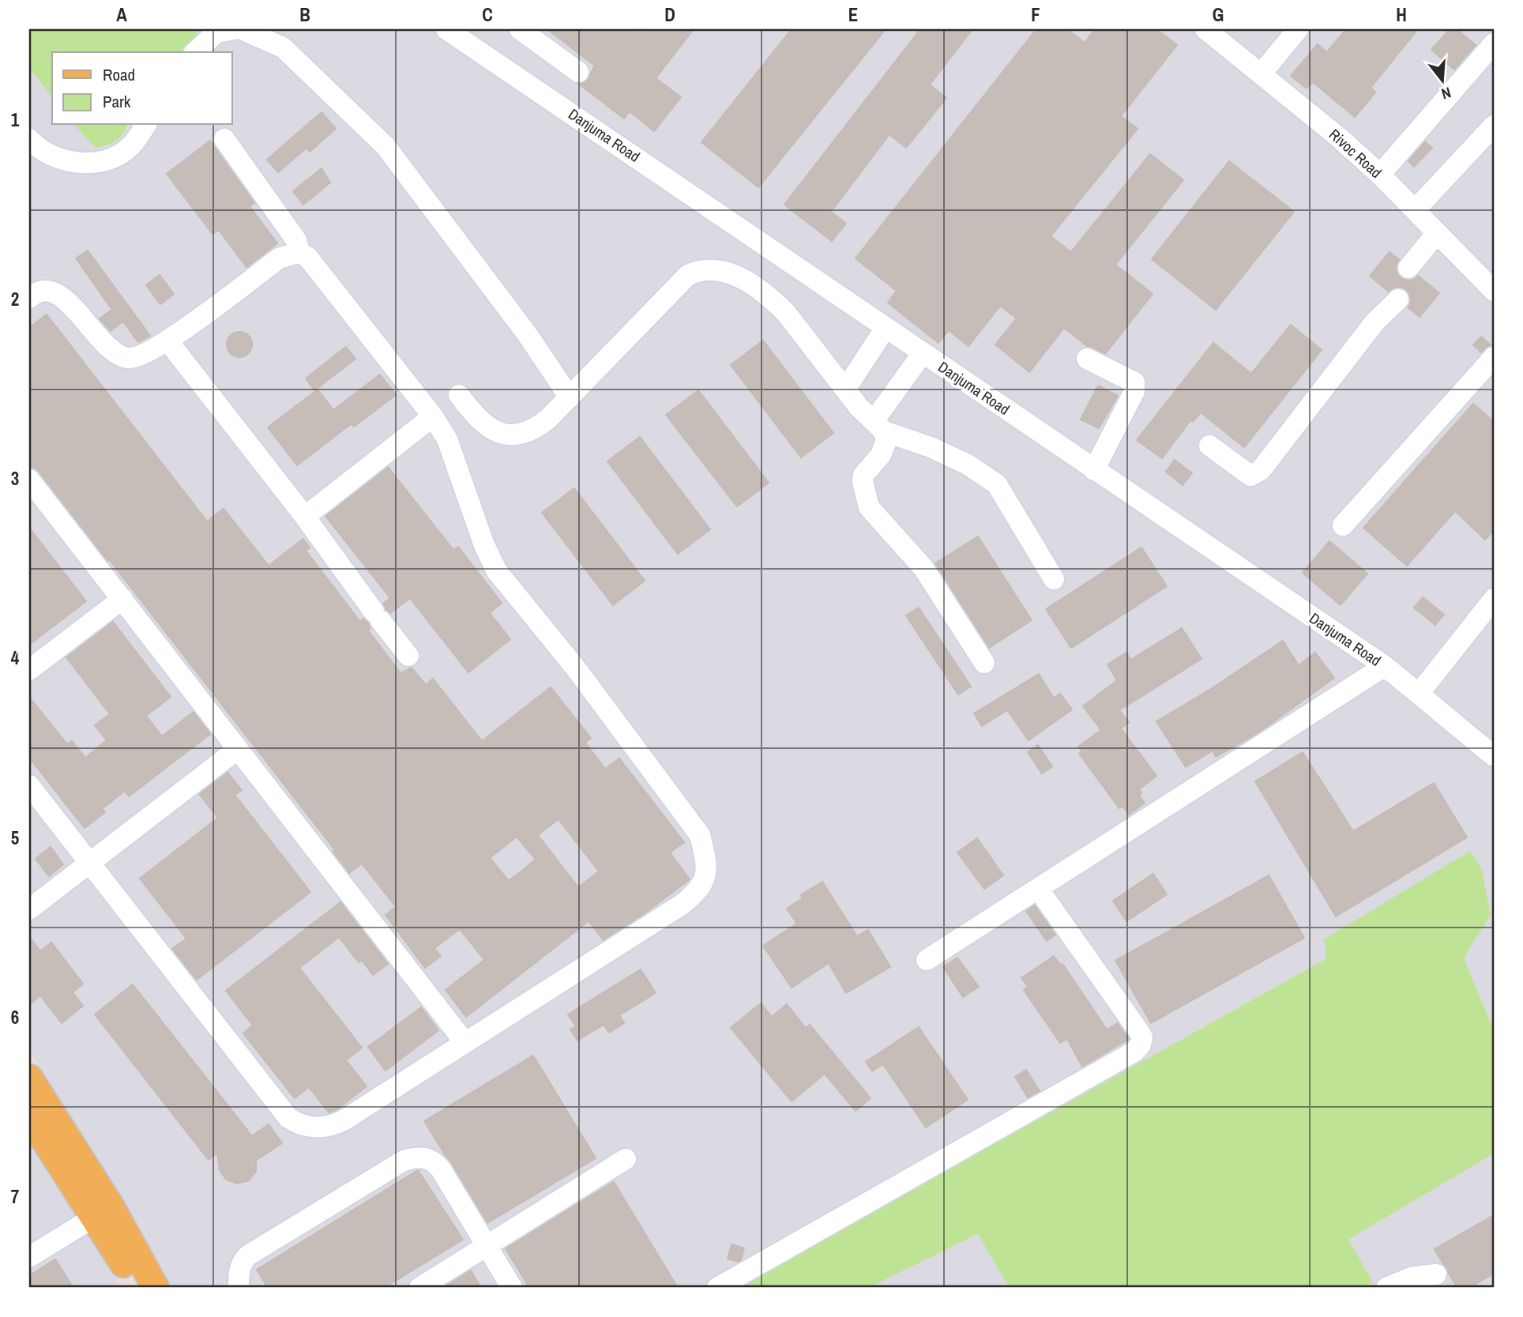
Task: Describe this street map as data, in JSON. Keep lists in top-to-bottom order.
{
  "streets": {
    "street": ["Danjuma Road", "Rivoc Road"]
  },
  "legend": ["Road", "Park"],
  "north": "bottom",
  "grid": {
    "columns": [
      "A",
      "B",
      "C",
      "D",
      "E",
      "F",
      "G",
      "H"
    ],
    "rows": [
      "1",
      "2",
      "3",
      "4",
      "5",
      "6",
      "7"
    ]
  }
}
